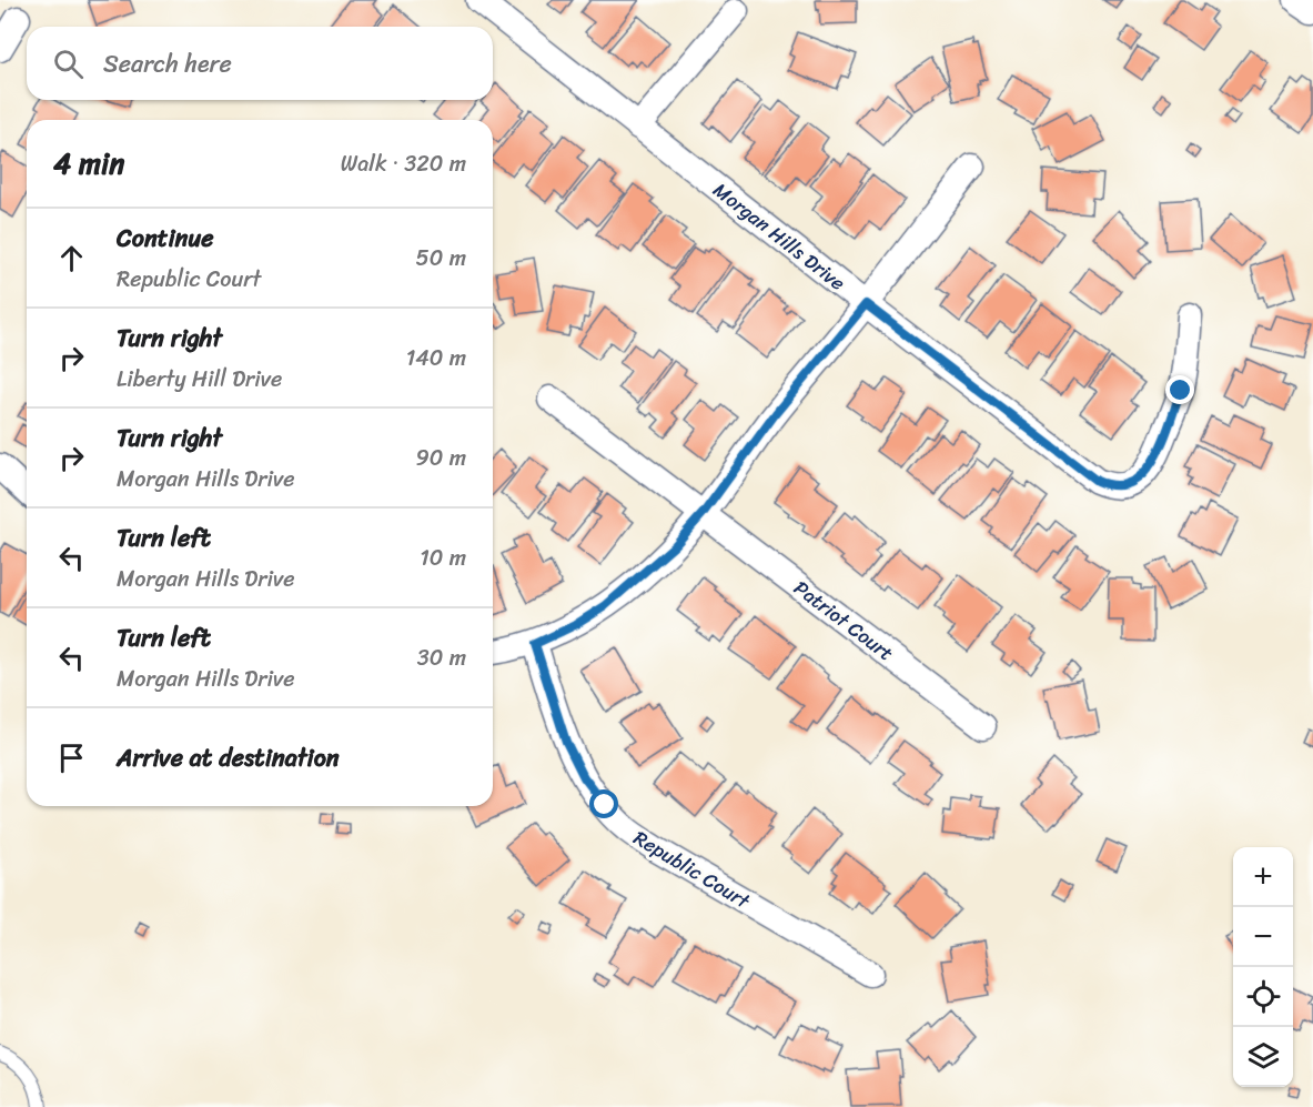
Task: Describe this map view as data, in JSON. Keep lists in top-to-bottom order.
{
  "streets": {
    "street": ["Morgan Hills Drive", "Patriot Court", "Republic Court"]
  },
  "page": {
    "search": "Search here",
    "heading": ["4 min", "Walk · 320 m"],
    "list": [
      ["Continue", "Republic Court", "50 m"],
      ["Turn right", "Liberty Hill Drive", "140 m"],
      ["Turn right", "Morgan Hills Drive", "90 m"],
      ["Turn left", "Morgan Hills Drive", "10 m"],
      ["Turn left", "Morgan Hills Drive", "30 m"],
      "Arrive at destination"
    ],
    "map_buttons": ["+", "−"]
  }
}
